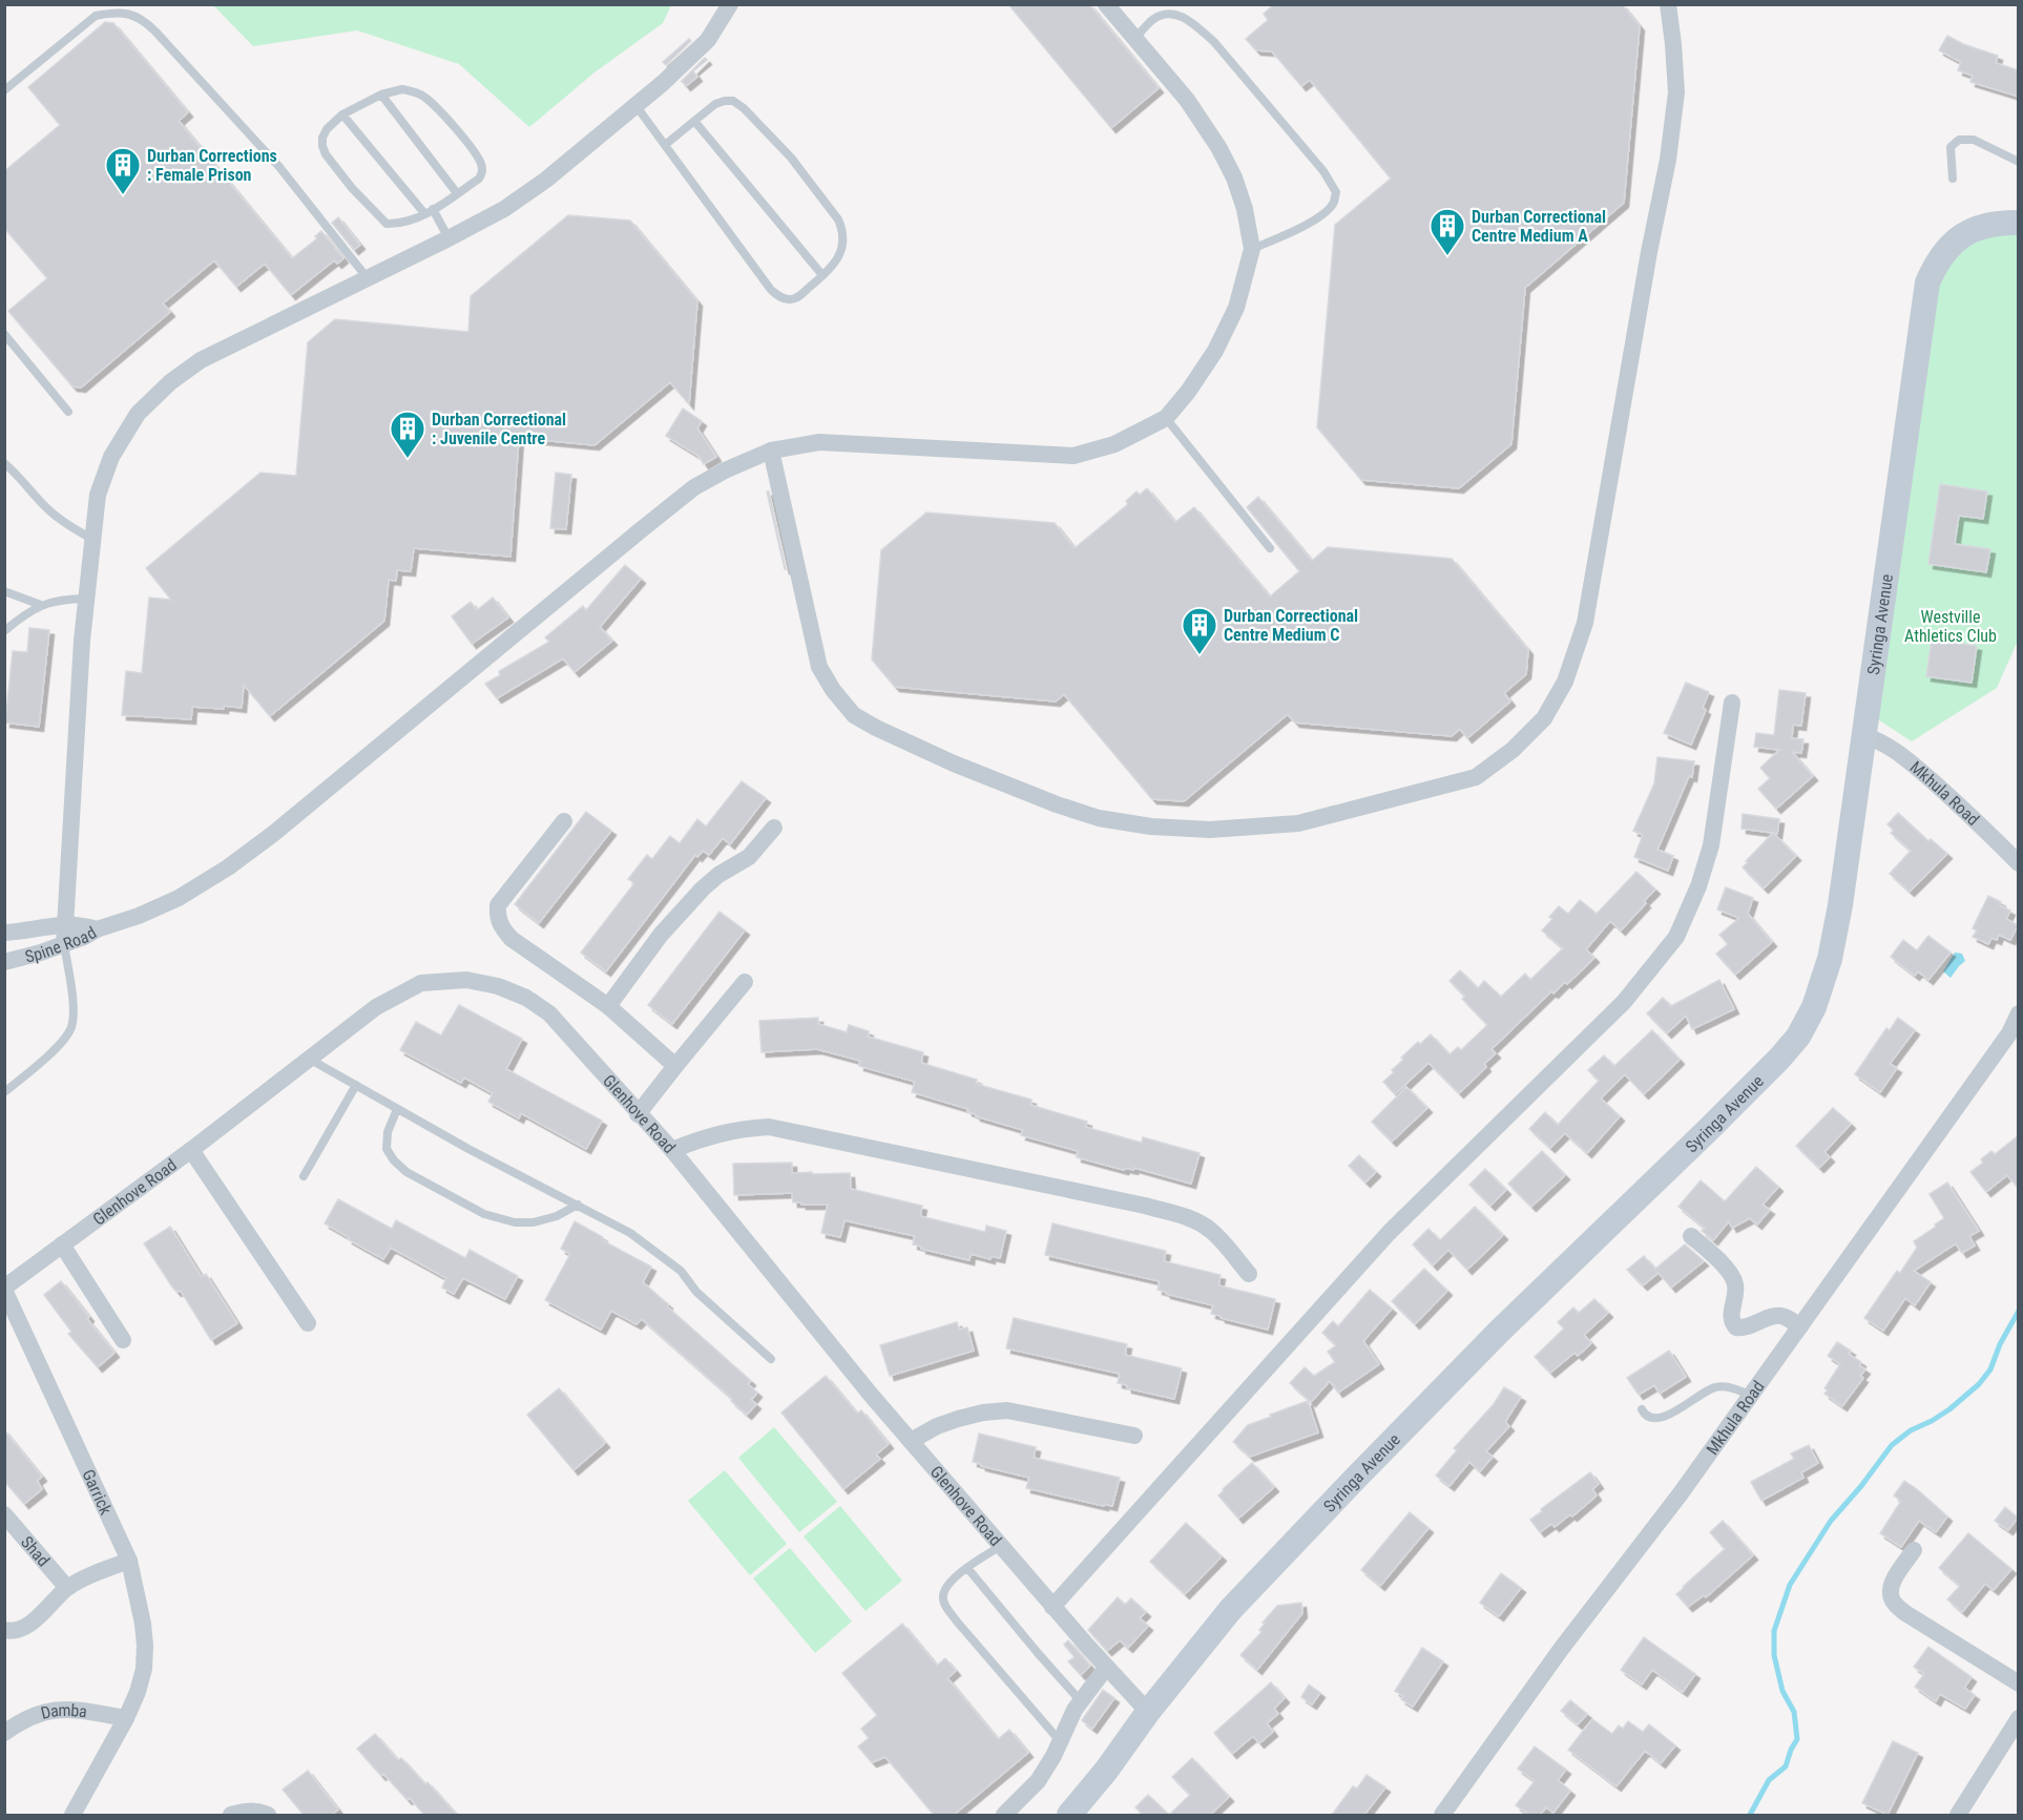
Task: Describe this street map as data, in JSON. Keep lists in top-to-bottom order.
{
  "streets": {
    "street": [
      "Syringa Avenue",
      "Mkhula Road",
      "Spine Road",
      "Glenhove Road",
      "Garrick",
      "Shad",
      "Damba"
    ]
  },
  "crossings": [
    ["Syringa Avenue", "Mkhula Road"],
    ["Syringa Avenue", "Glenhove Road"],
    ["Glenhove Road", "Garrick"],
    ["Garrick", "Damba"]
  ],
  "parks": ["Westville Athletics Club"],
  "places": {
    "building": [
      "Durban Corrections : Female Prison",
      "Durban Correctional Centre Medium A",
      "Durban Correctional : Juvenile Centre",
      "Durban Correctional Centre Medium C"
    ]
  }
}
